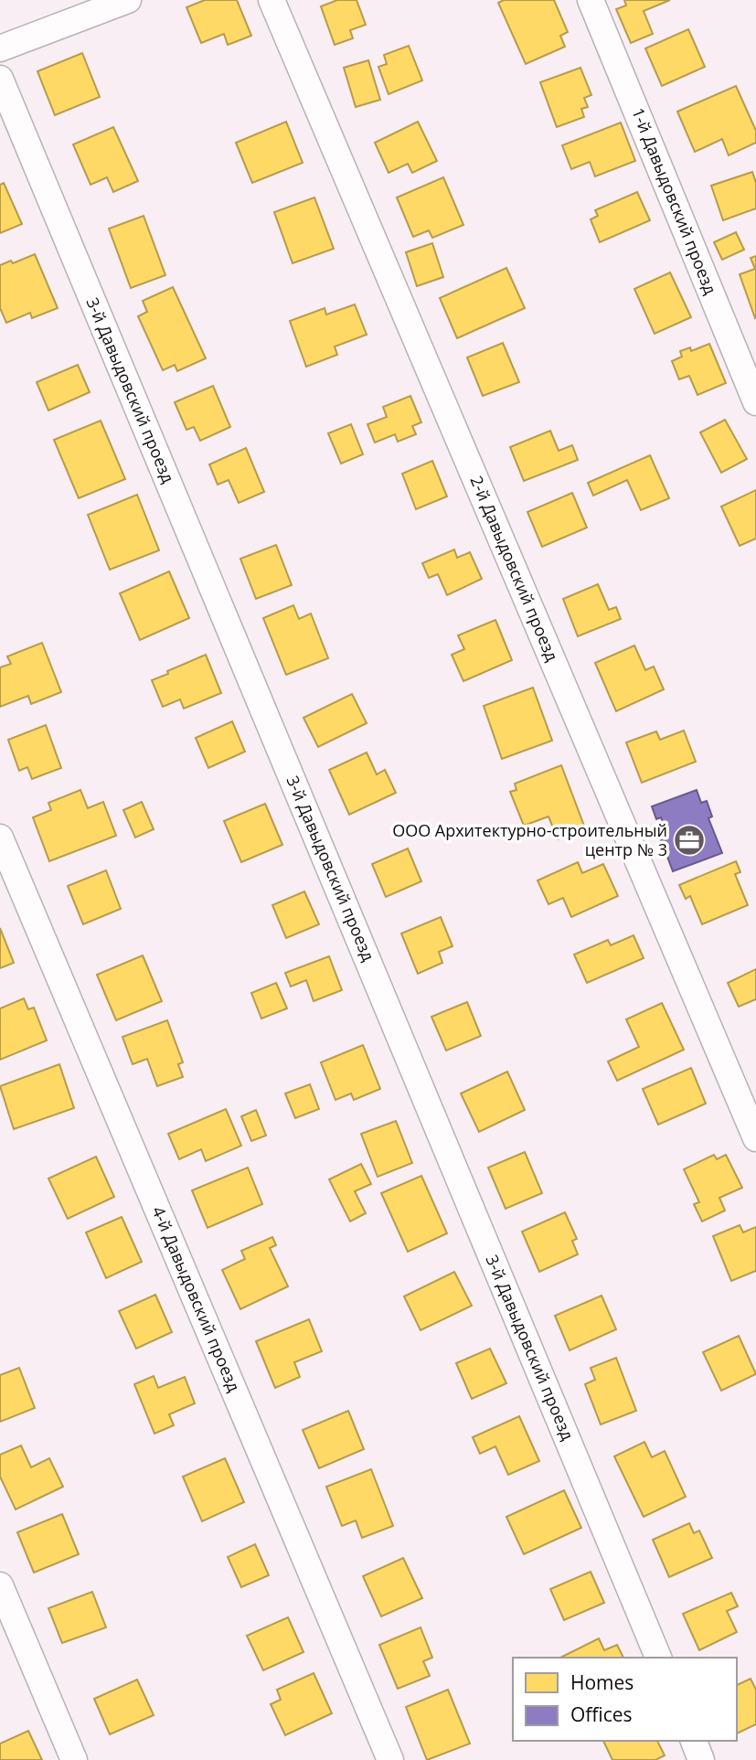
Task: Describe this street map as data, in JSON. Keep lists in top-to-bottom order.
{
  "streets": {
    "street": [
      "1-й Давыдовский проезд",
      "3-й Давыдовский проезд",
      "2-й Давыдовский проезд",
      "4-й Давыдовский проезд"
    ]
  },
  "places": {
    "office": ["ООО Архитектурно-строительный центр № 3"]
  },
  "legend": ["Homes", "Offices"]
}
